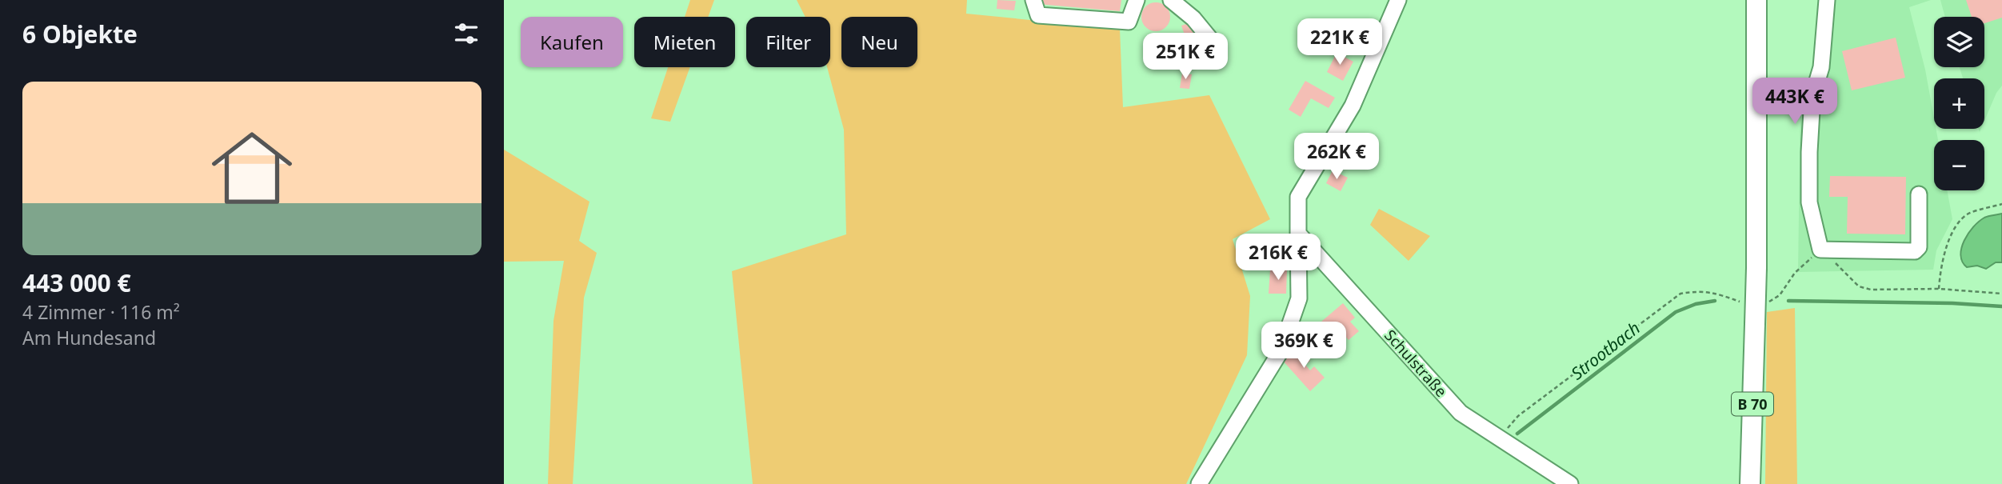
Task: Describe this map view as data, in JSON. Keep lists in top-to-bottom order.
{
  "streets": {
    "main road": ["B 70"],
    "street": ["Schulstraße"]
  },
  "water": ["Strootbach"],
  "page": {
    "heading": "6 Objekte",
    "map_buttons": ["+", "−"],
    "chip": [
      "Kaufen",
      "Mieten",
      "Filter",
      "Neu"
    ],
    "price": [
      "221K €",
      "251K €",
      "443K €",
      "262K €",
      "216K €",
      "369K €"
    ],
    "list": [
      {
        "name": "443 000 €",
        "note": "4 Zimmer · 116 m² · Am Hundesand"
      }
    ]
  }
}
